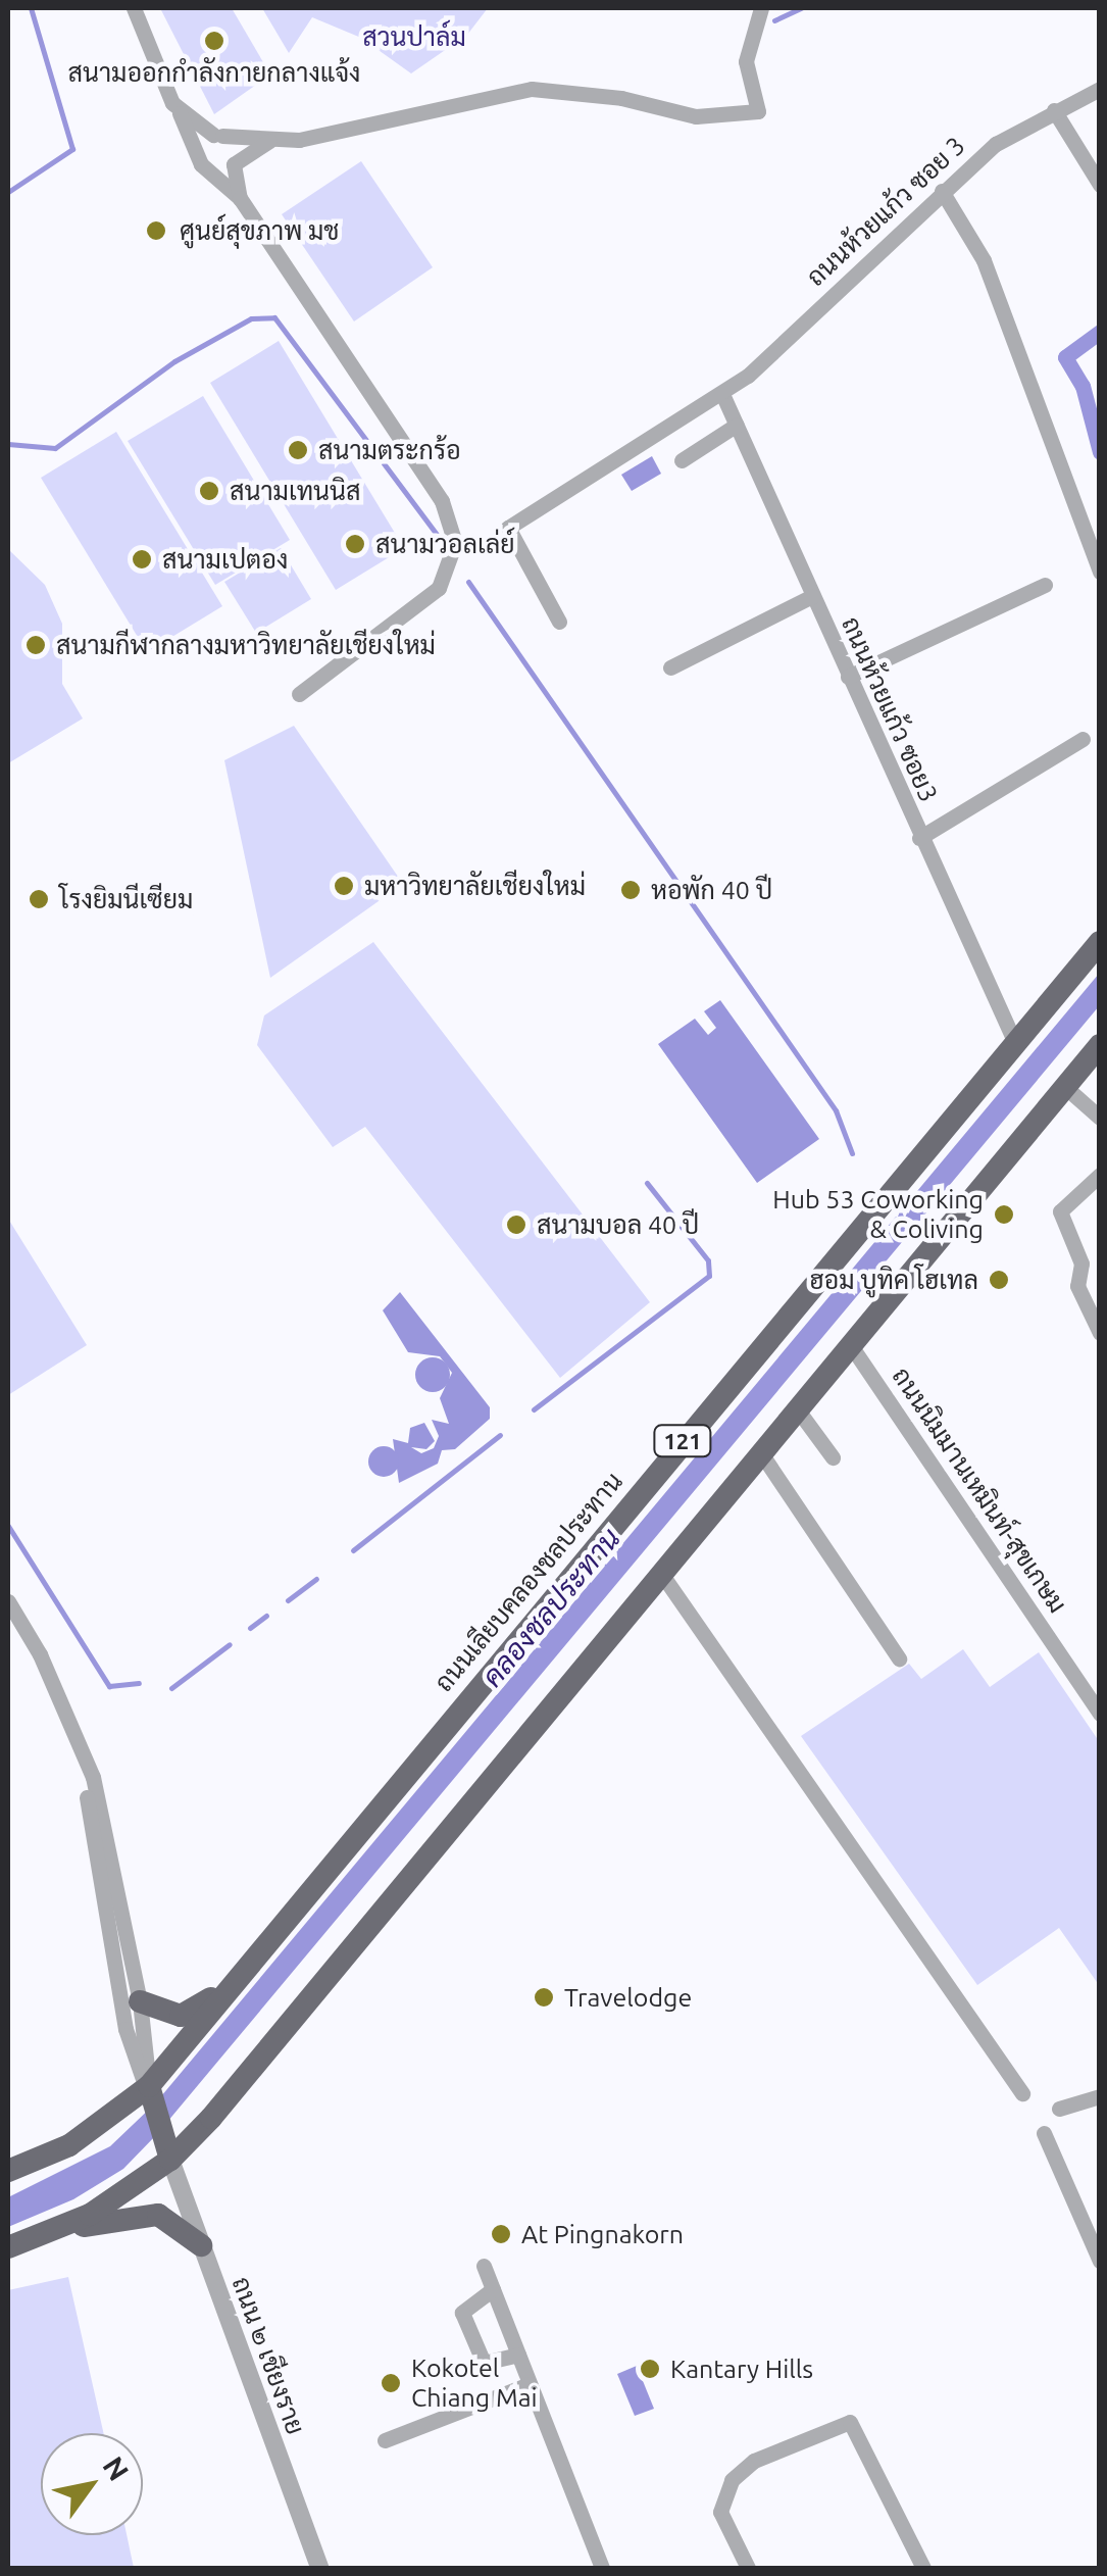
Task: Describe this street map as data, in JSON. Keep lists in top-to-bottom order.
{
  "streets": {
    "main road": ["121", "ถนนเลียบคลองชลประทาน"],
    "street": [
      "ถนนห้วยแก้ว ซอย 3",
      "ถนนห้วยแก้ว ซอย3",
      "ถนนนิมมานเหมินท์-สุขเกษม",
      "ถนน ๒ เชียงราย"
    ]
  },
  "crossings": [
    ["ถนนห้วยแก้ว ซอย 3", "ถนนห้วยแก้ว ซอย3"],
    ["ถนนห้วยแก้ว ซอย3", "ถนนเลียบคลองชลประทาน"],
    ["121", "ถนนนิมมานเหมินท์-สุขเกษม"],
    ["121", "ถนน ๒ เชียงราย"]
  ],
  "water": ["คลองชลประทาน"],
  "parks": ["สวนปาล์ม"],
  "places": [
    "สนามออกกำลังกายกลางแจ้ง",
    "ศูนย์สุขภาพ มช",
    "สนามตระกร้อ",
    "สนามเทนนิส",
    "สนามวอลเล่ย์",
    "สนามเปตอง",
    "สนามกีฬากลางมหาวิทยาลัยเชียงใหม่",
    "มหาวิทยาลัยเชียงใหม่",
    "หอพัก 40 ปี",
    "โรงยิมนีเซียม",
    "Hub 53 Coworking & Coliving",
    "สนามบอล 40 ปี",
    "ฮอม บูทิค โฮเทล",
    "Travelodge",
    "At Pingnakorn",
    "Kantary Hills",
    "Kokotel Chiang Mai"
  ],
  "north": "top right"
}
